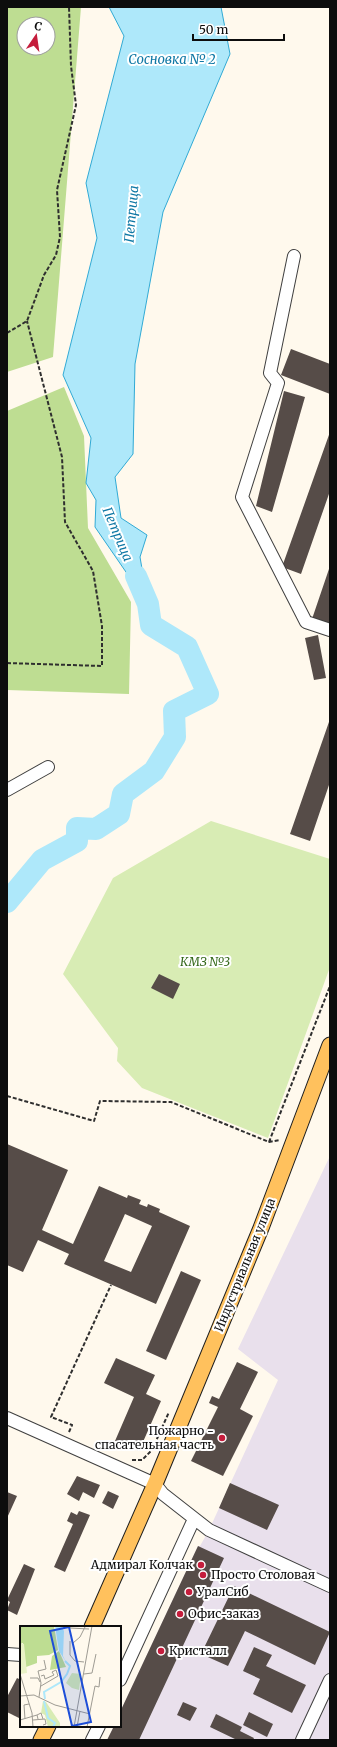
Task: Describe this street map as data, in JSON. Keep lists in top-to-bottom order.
{
  "streets": {
    "main road": ["Индустриальная улица"]
  },
  "water": ["Сосновка № 2", "Петрица"],
  "parks": ["КМЗ №3"],
  "places": [
    "Пожарно - спасательная часть",
    "Адмирал Колчак",
    "Просто Столовая",
    "УралСиб",
    "Офис-заказ",
    "Кристалл"
  ],
  "scale_bar": "50 m",
  "north": "top"
}
